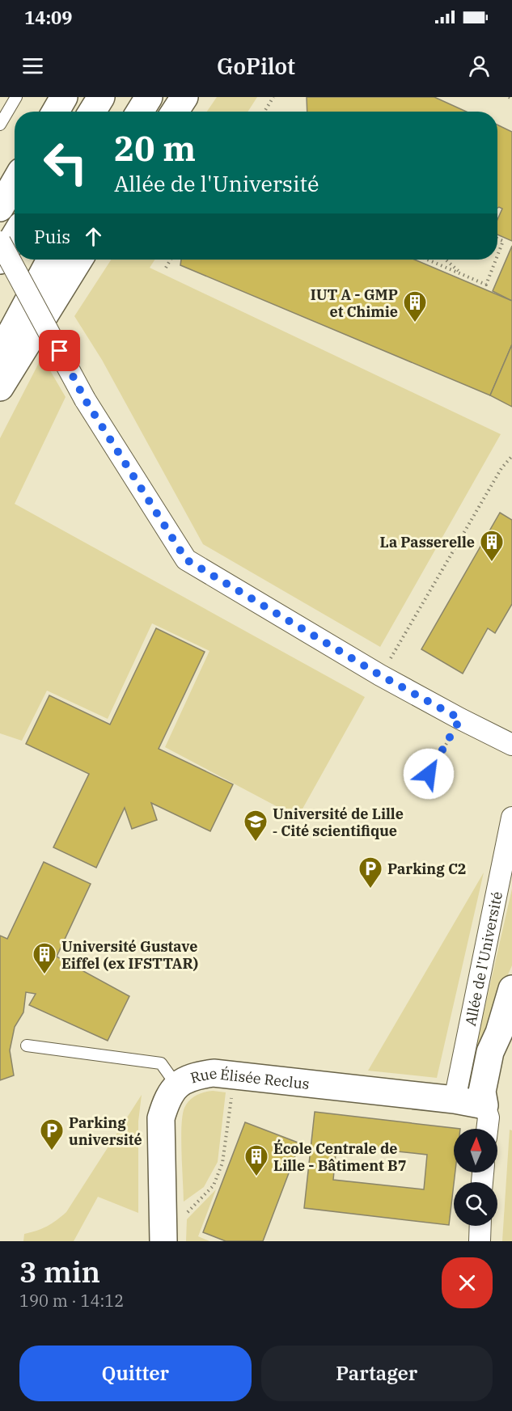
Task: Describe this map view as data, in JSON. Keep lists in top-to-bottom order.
{
  "streets": {
    "main road": ["Rue Élisée Reclus"],
    "street": ["Allée de l'Université"]
  },
  "crossings": [
    ["Allée de l'Université", "Rue Élisée Reclus"]
  ],
  "places": {
    "building": [
      "IUT A - GMP et Chimie",
      "La Passerelle",
      "Université Gustave Eiffel (ex IFSTTAR)",
      "École Centrale de Lille - Bâtiment B7"
    ],
    "school or university": ["Université de Lille ‐ Cité scientifique"],
    "parking": ["Parking C2", "Parking université"]
  },
  "north": "top",
  "page": {
    "status": "14:09",
    "header": "GoPilot",
    "turn": ["20 m", "Allée de l'Université"],
    "then": "Puis",
    "heading": ["3 min", "190 m · 14:12"],
    "buttons": ["Quitter", "Partager"]
  }
}
